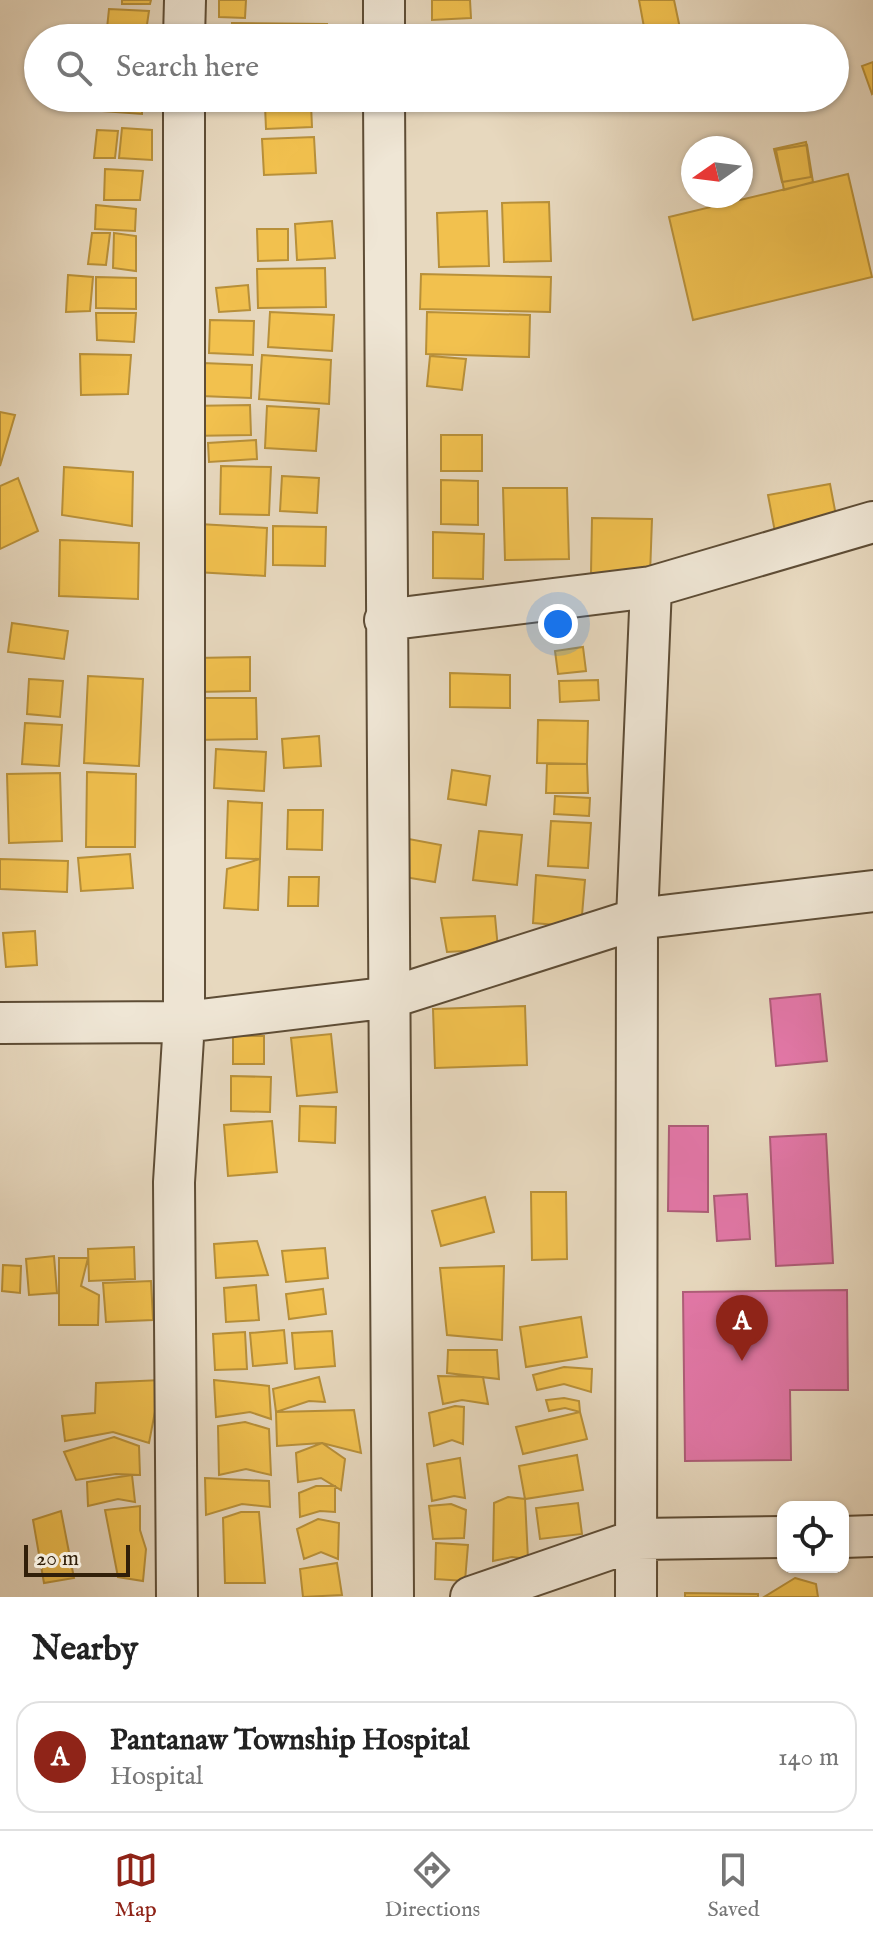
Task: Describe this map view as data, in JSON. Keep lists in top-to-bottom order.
{
  "scale_bar": "20 m",
  "north": "left",
  "page": {
    "search": "Search here",
    "pins": "A",
    "scale": "20 m",
    "heading": "Nearby",
    "list": [
      {
        "mark": "A",
        "name": "Pantanaw Township Hospital",
        "note": "Hospital",
        "value": "140 m"
      }
    ],
    "nav": ["Map", "Directions", "Saved"]
  }
}
